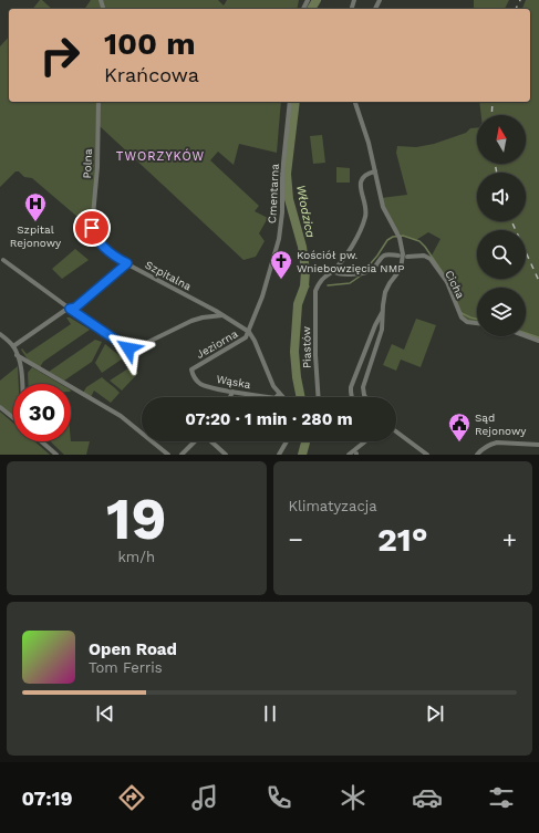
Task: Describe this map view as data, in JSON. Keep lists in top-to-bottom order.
{
  "streets": {
    "street": [
      "Polna",
      "Cmentarna",
      "Szpitalna",
      "Cicha",
      "Jeziorna",
      "Piastów",
      "Wąska"
    ]
  },
  "crossings": [
    ["Polna", "Szpitalna"],
    ["Cmentarna", "Szpitalna"],
    ["Cmentarna", "Jeziorna"],
    ["Szpitalna", "Jeziorna"],
    ["Cicha", "Piastów"],
    ["Jeziorna", "Wąska"]
  ],
  "districts": ["TWORZYKÓW"],
  "water": ["Włodzica"],
  "places": {
    "hospital": ["Szpital Rejonowy"],
    "church": ["Kościół pw. Wniebowzięcia NMP"],
    "public building": ["Sąd Rejonowy"]
  },
  "north": "top",
  "page": {
    "turn": ["100 m", "Krańcowa"],
    "limit": "30",
    "trip": "07:20 · 1 min · 280 m",
    "tile": [
      ["19", "km/h"],
      "Klimatyzacja"
    ],
    "heat": ["−", "21°", "+"],
    "song": ["Open Road", "Tom Ferris"],
    "tabs": "07:19"
  }
}
